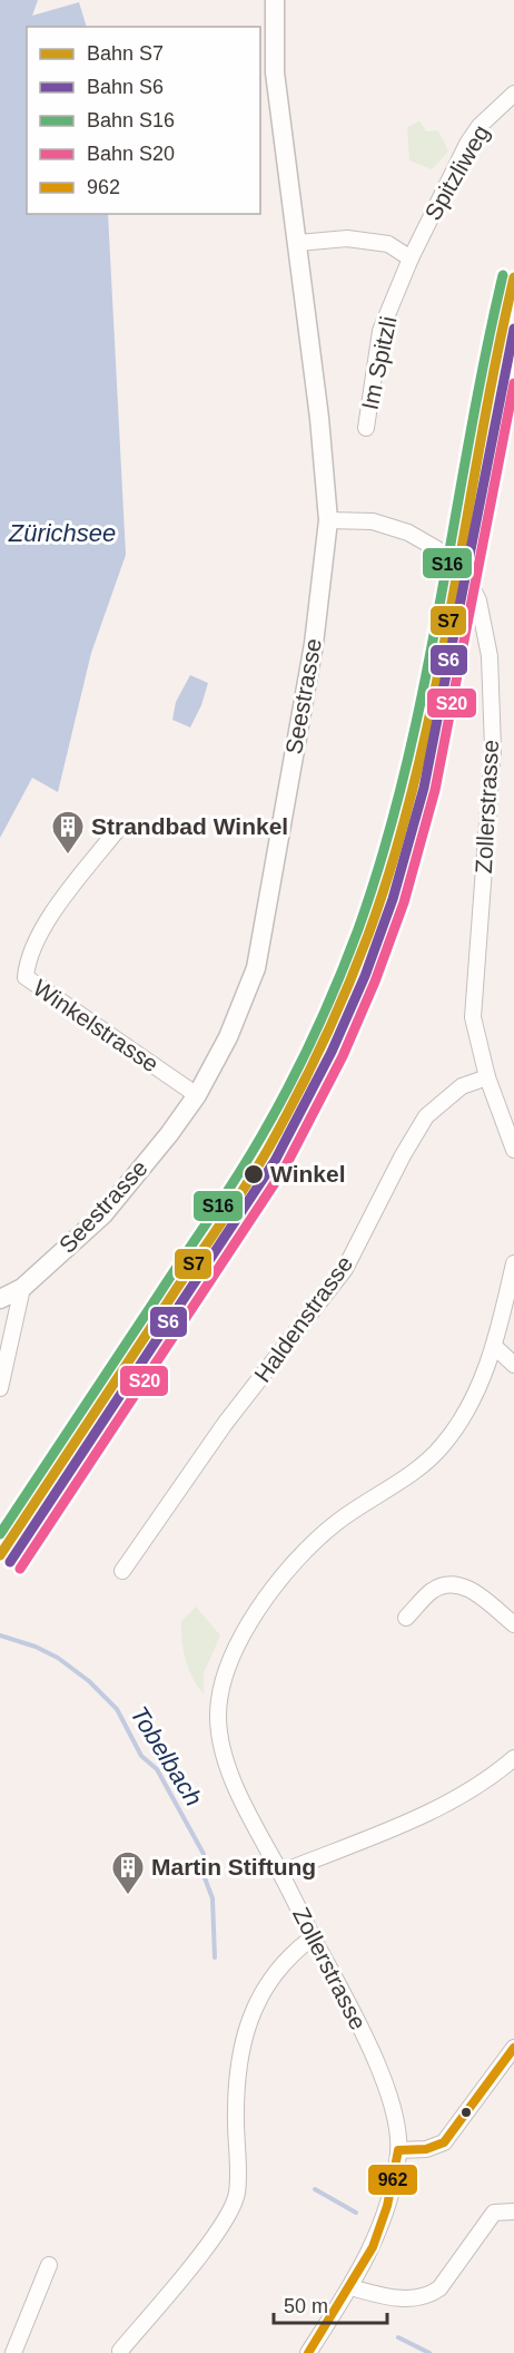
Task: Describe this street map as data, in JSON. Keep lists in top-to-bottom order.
{
  "streets": {
    "main road": ["Seestrasse"],
    "street": [
      "Spitzliweg",
      "Im Spitzli",
      "Zollerstrasse",
      "Winkelstrasse",
      "Haldenstrasse"
    ]
  },
  "crossings": [
    ["Spitzliweg", "Im Spitzli"],
    ["Seestrasse", "Zollerstrasse"],
    ["Seestrasse", "Winkelstrasse"],
    ["Zollerstrasse", "Haldenstrasse"]
  ],
  "water": ["Zürichsee", "Tobelbach"],
  "places": {
    "building": ["Strandbad Winkel", "Martin Stiftung"],
    "other": ["Winkel"]
  },
  "lines": [
    "rail line S16",
    "rail line S7",
    "rail line S6",
    "rail line S20",
    "transit line 962"
  ],
  "legend": [
    "Bahn S7",
    "Bahn S6",
    "Bahn S16",
    "Bahn S20",
    "962"
  ],
  "scale_bar": "50 m"
}
